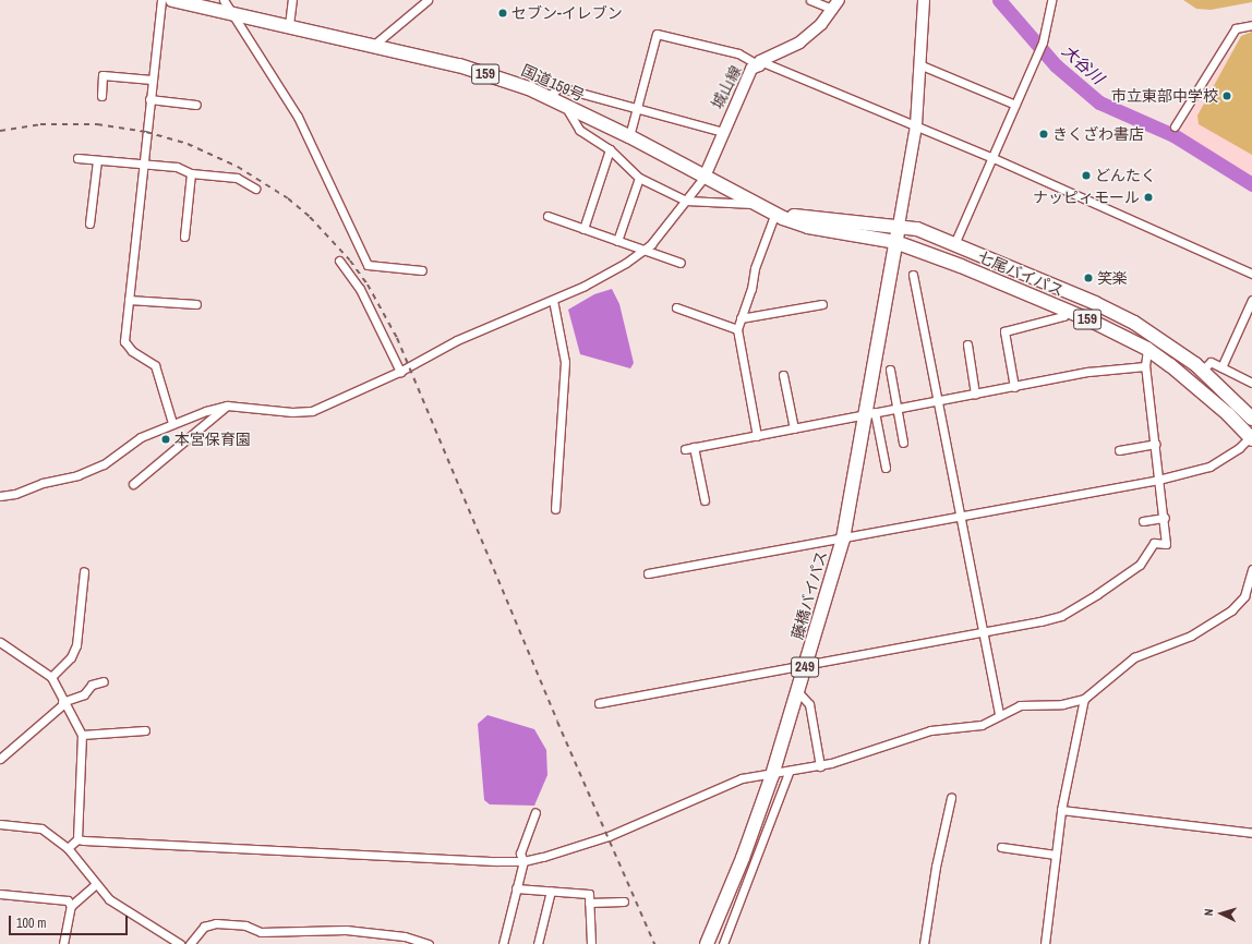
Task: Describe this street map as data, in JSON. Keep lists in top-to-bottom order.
{
  "streets": {
    "highway": [
      "159",
      "国道159号",
      "七尾バイパス",
      "藤橋バイパス",
      "249"
    ],
    "main road": ["城山線"]
  },
  "crossings": [
    ["国道159号", "城山線"],
    ["国道159号", "七尾バイパス"],
    ["国道159号", "藤橋バイパス"],
    ["国道159号", "249"],
    ["七尾バイパス", "藤橋バイパス"],
    ["七尾バイパス", "249"],
    ["藤橋バイパス", "249"]
  ],
  "water": ["大谷川"],
  "places": [
    "セブン-イレブン",
    "市立東部中学校",
    "きくざわ書店",
    "どんたく",
    "ナッピィモール",
    "笑楽",
    "本宮保育園"
  ],
  "scale_bar": "100 m",
  "north": "left"
}
